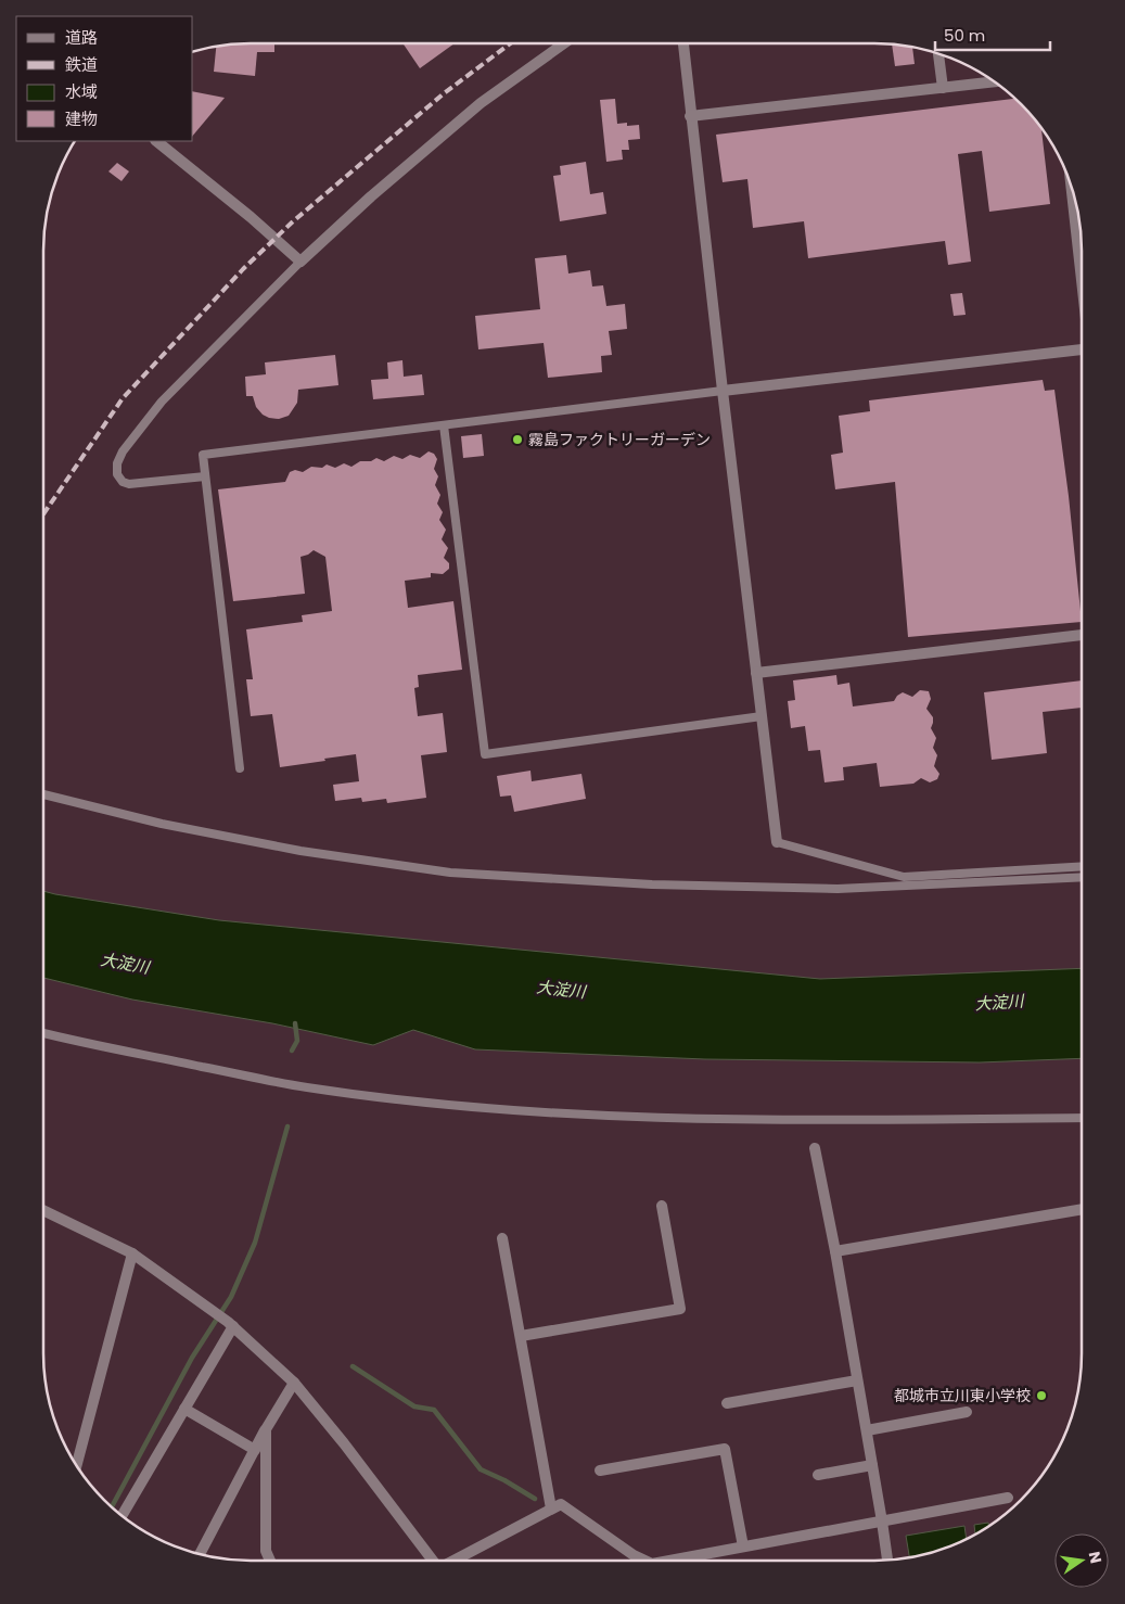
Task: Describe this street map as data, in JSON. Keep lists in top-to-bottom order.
{
  "water": ["大淀川"],
  "places": ["霧島ファクトリーガーデン", "都城市立川東小学校"],
  "legend": [
    "道路",
    "鉄道",
    "水域",
    "建物"
  ],
  "scale_bar": "50 m",
  "north": "right"
}
